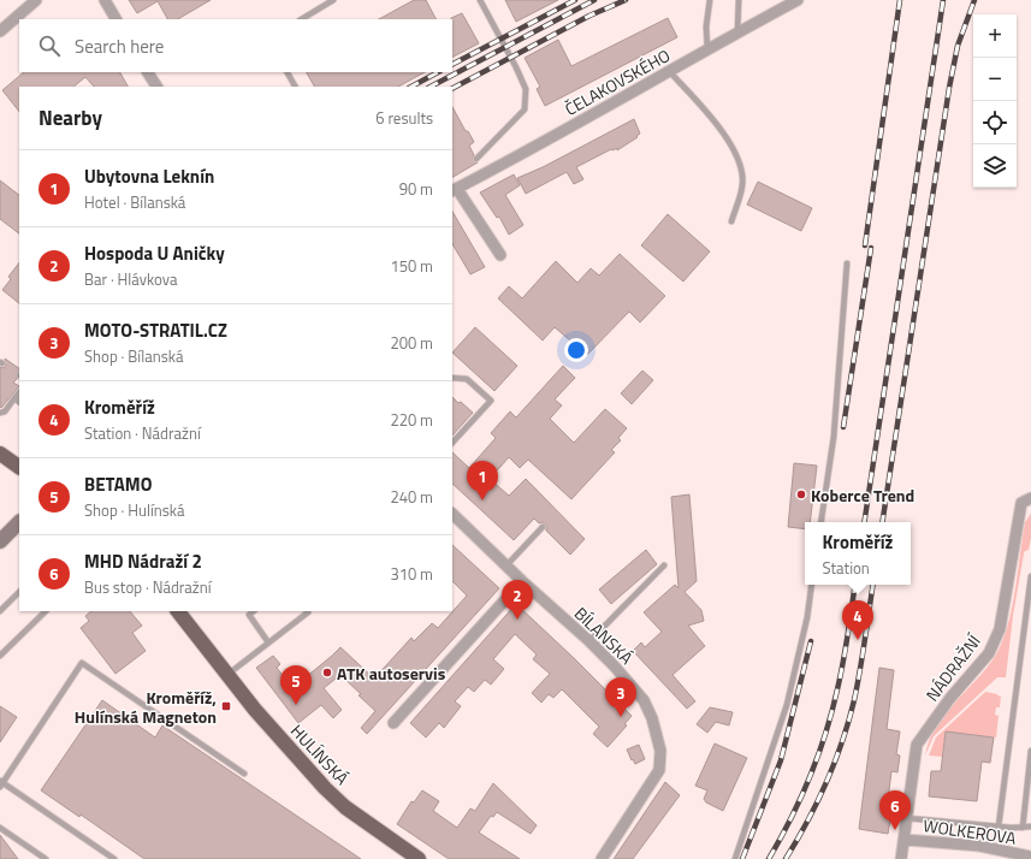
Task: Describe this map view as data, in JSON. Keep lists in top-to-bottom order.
{
  "streets": {
    "main road": ["HULÍNSKÁ"],
    "street": [
      "ČELAKOVSKÉHO",
      "BÍLANSKÁ",
      "NÁDRAŽNÍ",
      "WOLKEROVA"
    ]
  },
  "crossings": [
    ["NÁDRAŽNÍ", "WOLKEROVA"]
  ],
  "places": {
    "other": ["Koberce Trend", "ATK autoservis"],
    "transit": ["Kroměříž, Hulínská Magneton"]
  },
  "page": {
    "map_buttons": ["+", "−"],
    "search": "Search here",
    "heading": ["Nearby", "6 results"],
    "list": [
      {
        "mark": "1",
        "name": "Ubytovna Leknín",
        "note": "Hotel · Bílanská",
        "value": "90 m"
      },
      {
        "mark": "2",
        "name": "Hospoda U Aničky",
        "note": "Bar · Hlávkova",
        "value": "150 m"
      },
      {
        "mark": "3",
        "name": "MOTO-STRATIL.CZ",
        "note": "Shop · Bílanská",
        "value": "200 m"
      },
      {
        "mark": "4",
        "name": "Kroměříž",
        "note": "Station · Nádražní",
        "value": "220 m"
      },
      {
        "mark": "5",
        "name": "BETAMO",
        "note": "Shop · Hulínská",
        "value": "240 m"
      },
      {
        "mark": "6",
        "name": "MHD Nádraží 2",
        "note": "Bus stop · Nádražní",
        "value": "310 m"
      }
    ],
    "pins": [
      "1",
      "2",
      "4",
      "5",
      "3",
      "6"
    ],
    "popup": ["Kroměříž", "Station"]
  }
}
